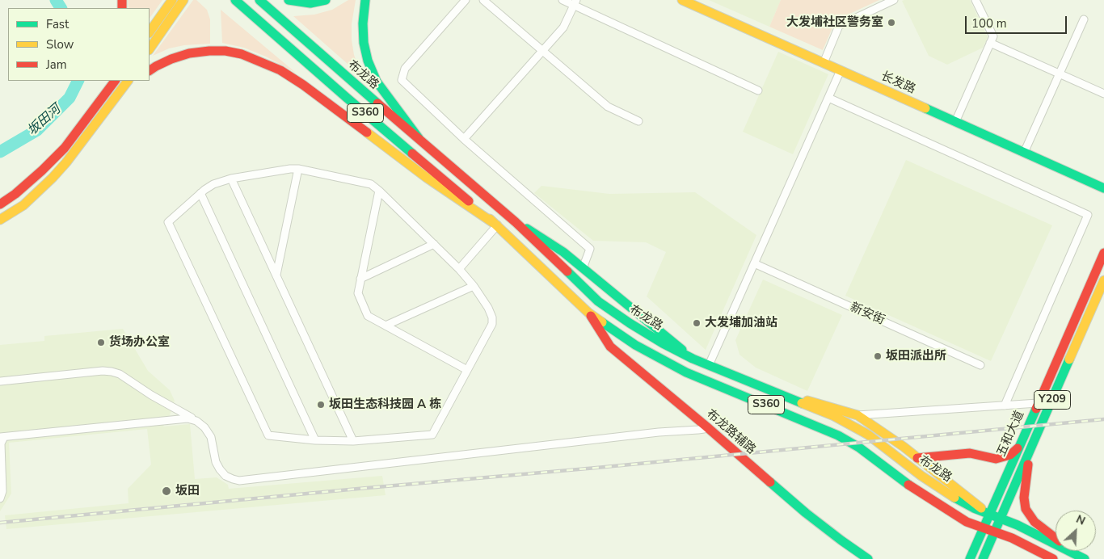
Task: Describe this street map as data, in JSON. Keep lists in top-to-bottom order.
{
  "streets": {
    "main road": [
      "布龙路",
      "长发路",
      "S360",
      "Y209",
      "布龙路辅路",
      "五和大道"
    ],
    "street": ["新安街"]
  },
  "crossings": [
    ["布龙路", "五和大道"],
    ["S360", "布龙路辅路"],
    ["S360", "五和大道"]
  ],
  "water": ["坂田河"],
  "places": [
    "大发埔社区警务室",
    "大发埔加油站",
    "货场办公室",
    "坂田派出所",
    "坂田生态科技园 A 栋",
    "坂田"
  ],
  "legend": ["Fast", "Slow", "Jam"],
  "scale_bar": "100 m",
  "north": "top right"
}
